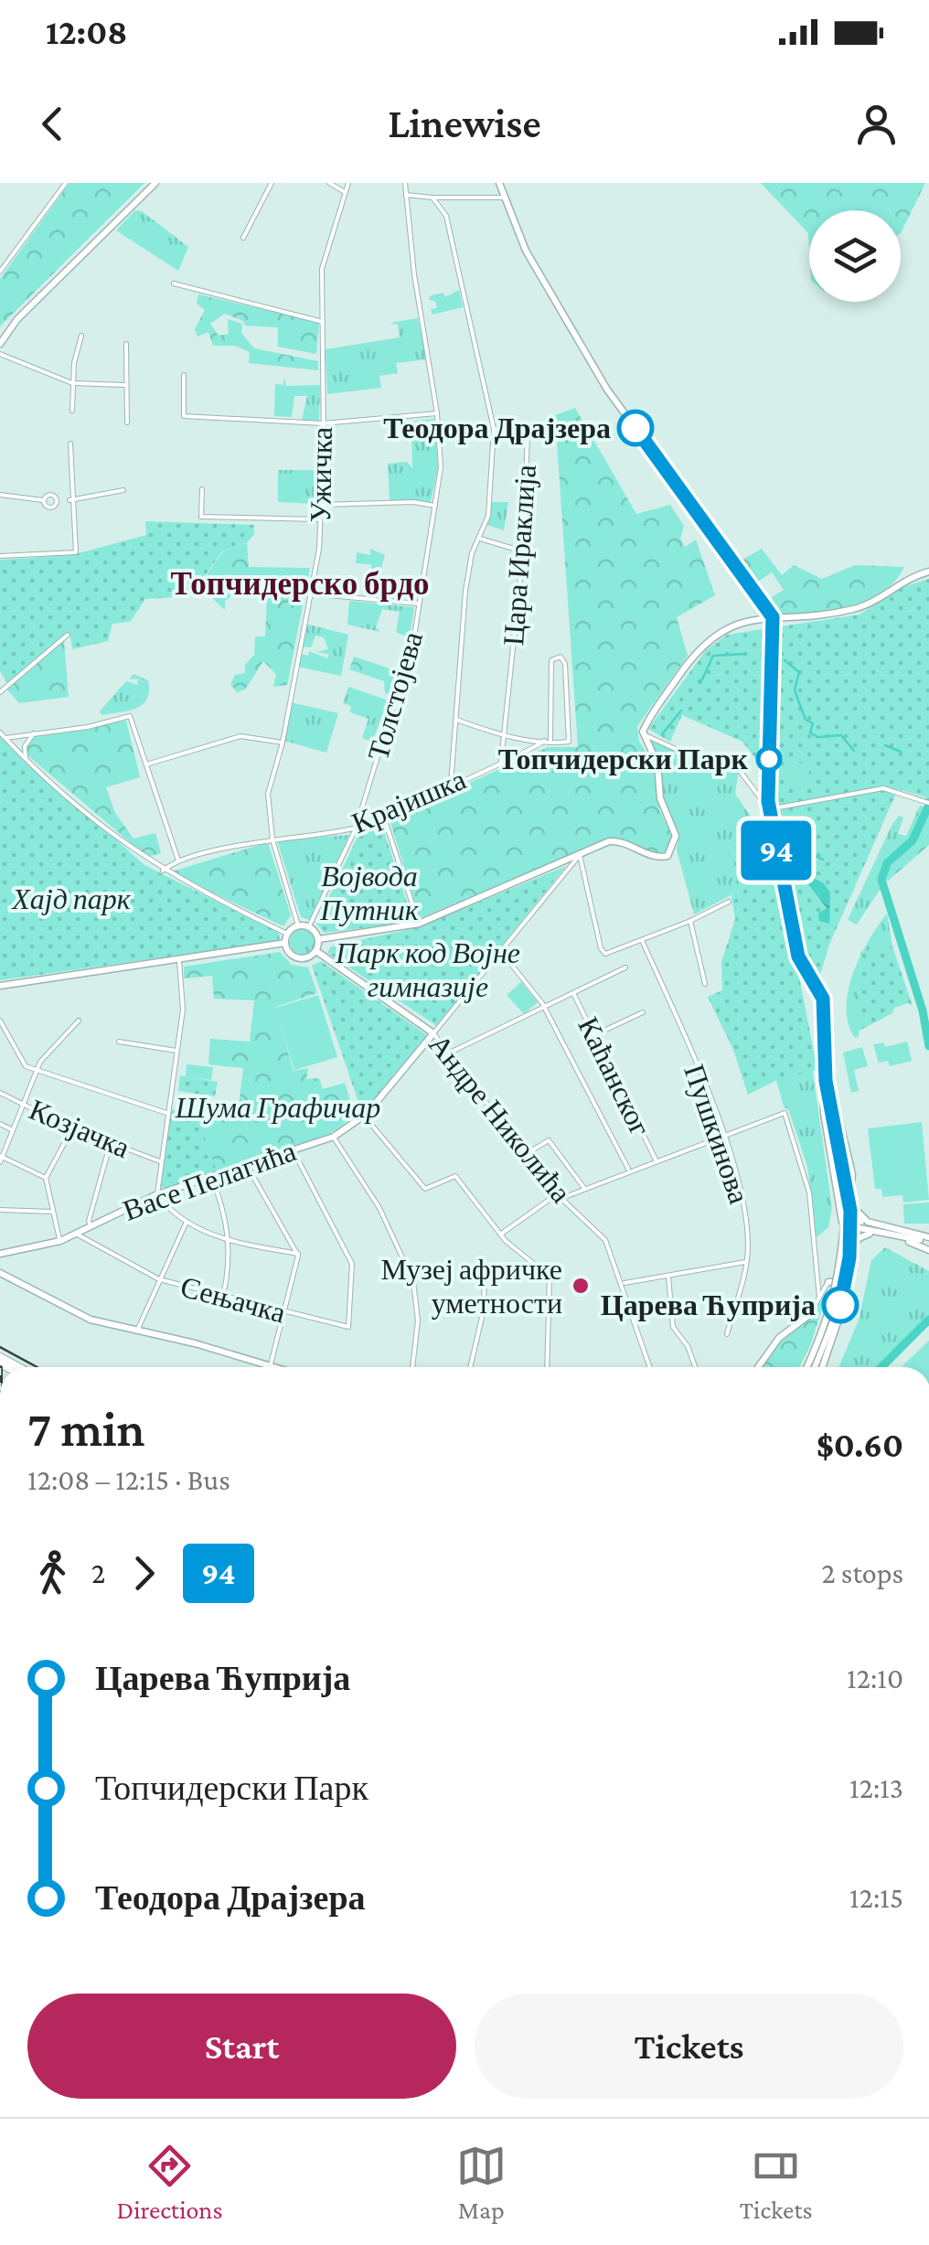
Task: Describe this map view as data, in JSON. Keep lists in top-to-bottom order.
{
  "streets": {
    "main road": ["Андре Николића", "Васе Пелагића"],
    "street": [
      "Ужичка",
      "Цара Ираклија",
      "Толстојева",
      "Крајишка",
      "Каћанског",
      "Козјачка",
      "Пушкинова",
      "Сењачка"
    ]
  },
  "crossings": [
    ["Ужичка", "Толстојева"],
    ["Ужичка", "Крајишка"],
    ["Ужичка", "Андре Николића"],
    ["Цара Ираклија", "Крајишка"],
    ["Толстојева", "Крајишка"],
    ["Толстојева", "Андре Николића"],
    ["Андре Николића", "Васе Пелагића"],
    ["Васе Пелагића", "Сењачка"]
  ],
  "districts": ["Топчидерско брдо"],
  "parks": [
    "Војвода Путник",
    "Хајд парк",
    "Парк код Војне гимназије",
    "Шума Графичар"
  ],
  "places": [
    "Теодора Драјзера",
    "Топчидерски Парк",
    "Музеј афричке уметности",
    "Царева Ћуприја"
  ],
  "lines": ["bus line 94"],
  "page": {
    "status": "12:08",
    "header": "Linewise",
    "on_map": "94",
    "heading": ["7 min", "12:08 – 12:15 · Bus", "$0.60"],
    "legs": ["2", "94", "2 stops"],
    "list": [
      {
        "name": "Царева Ћуприја",
        "value": "12:10"
      },
      {
        "name": "Топчидерски Парк",
        "value": "12:13"
      },
      {
        "name": "Теодора Драјзера",
        "value": "12:15"
      }
    ],
    "buttons": ["Start", "Tickets"],
    "tabs": ["Directions", "Map", "Tickets"]
  }
}
